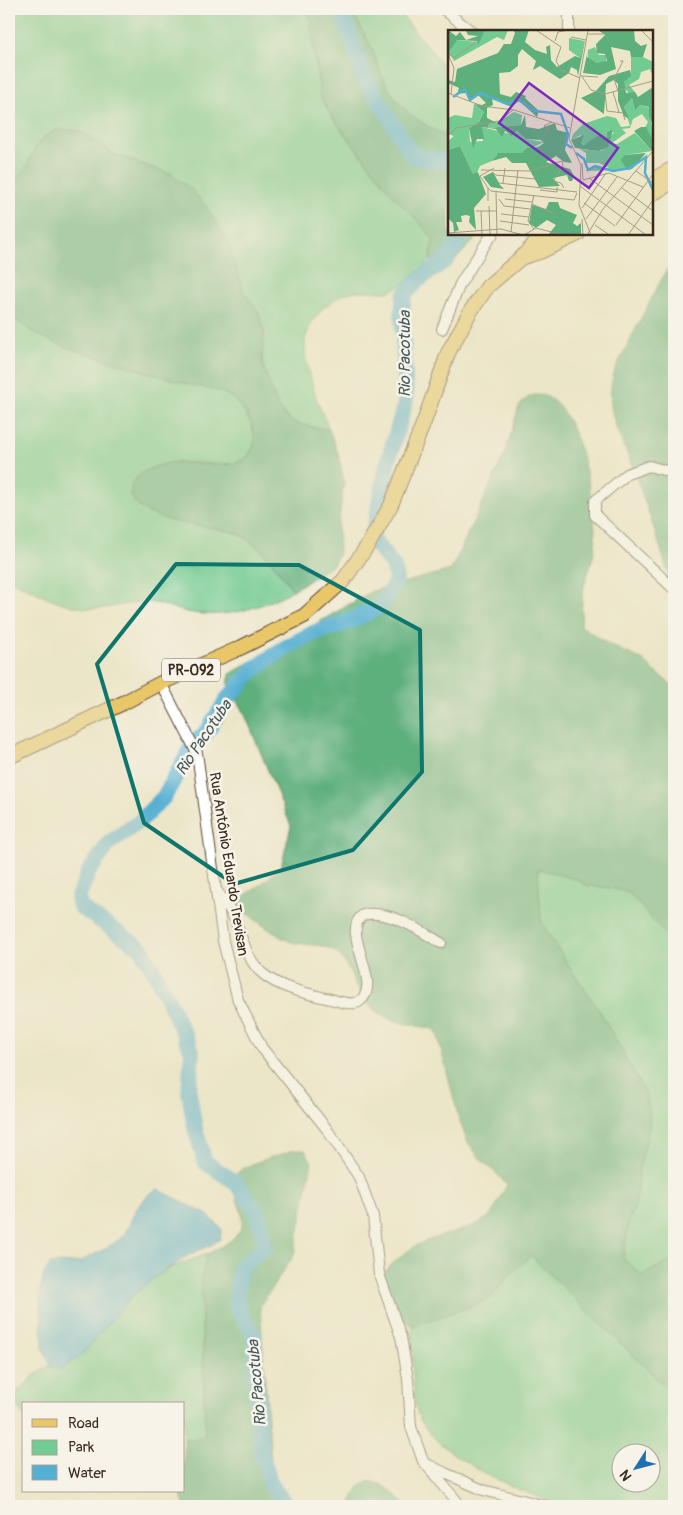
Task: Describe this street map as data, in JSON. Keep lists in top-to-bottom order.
{
  "streets": {
    "main road": ["PR-092"],
    "street": ["Rua Antônio Eduardo Trevisan"]
  },
  "crossings": [
    ["PR-092", "Rua Antônio Eduardo Trevisan"]
  ],
  "water": ["Rio Pacotuba"],
  "legend": ["Road", "Park", "Water"],
  "north": "bottom left"
}
